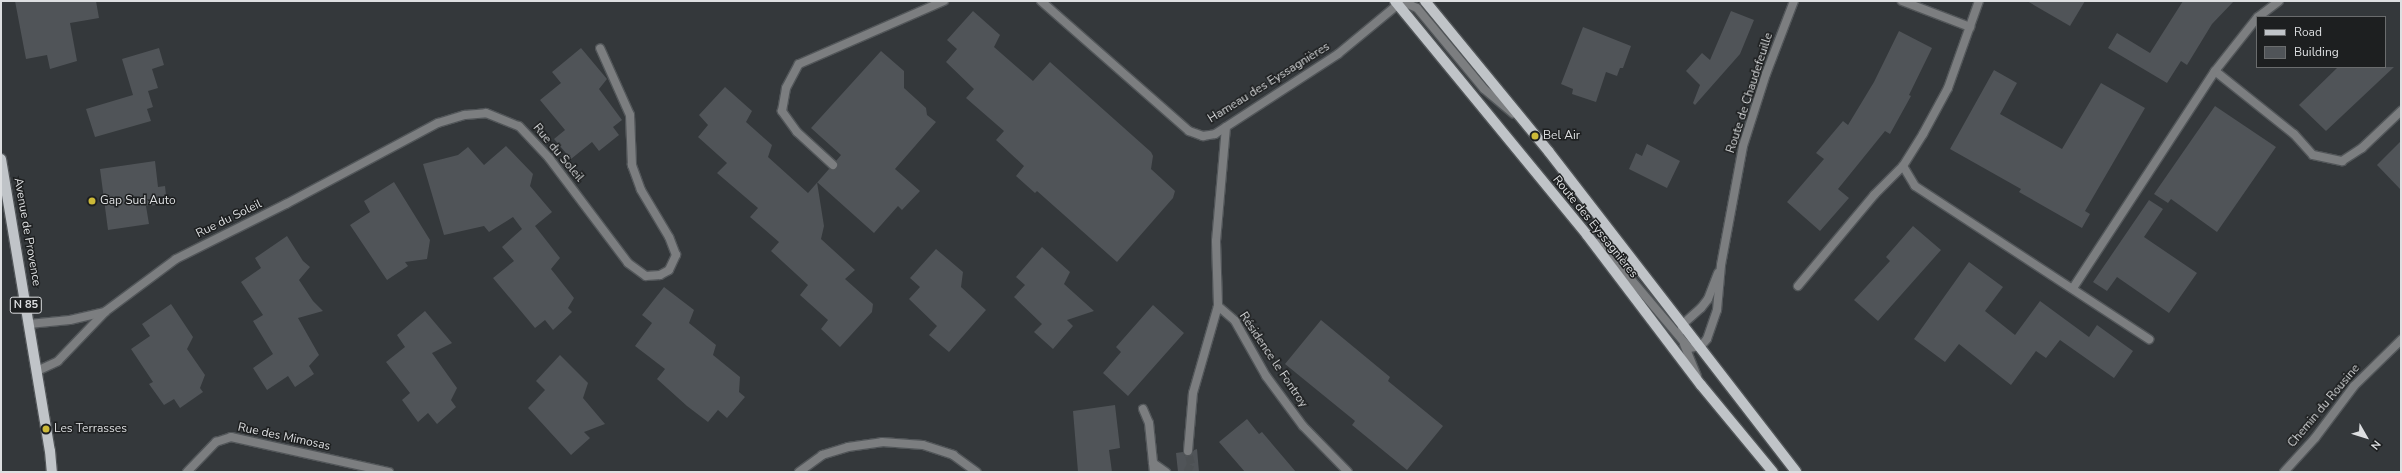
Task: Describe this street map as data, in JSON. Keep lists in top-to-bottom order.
{
  "streets": {
    "main road": ["Route des Eyssagnières", "Avenue de Provence", "N 85"],
    "street": [
      "Hameau des Eyssagnières",
      "Route de Chaudefeuille",
      "Rue du Soleil",
      "Résidence le Fontroy",
      "Chemin du Rousine",
      "Rue des Mimosas"
    ]
  },
  "crossings": [
    ["Hameau des Eyssagnières", "Route des Eyssagnières"],
    ["Route de Chaudefeuille", "Route des Eyssagnières"],
    ["Rue du Soleil", "Avenue de Provence"]
  ],
  "places": ["Bel Air", "Gap Sud Auto", "Les Terrasses"],
  "legend": ["Road", "Building"],
  "north": "bottom right"
}
